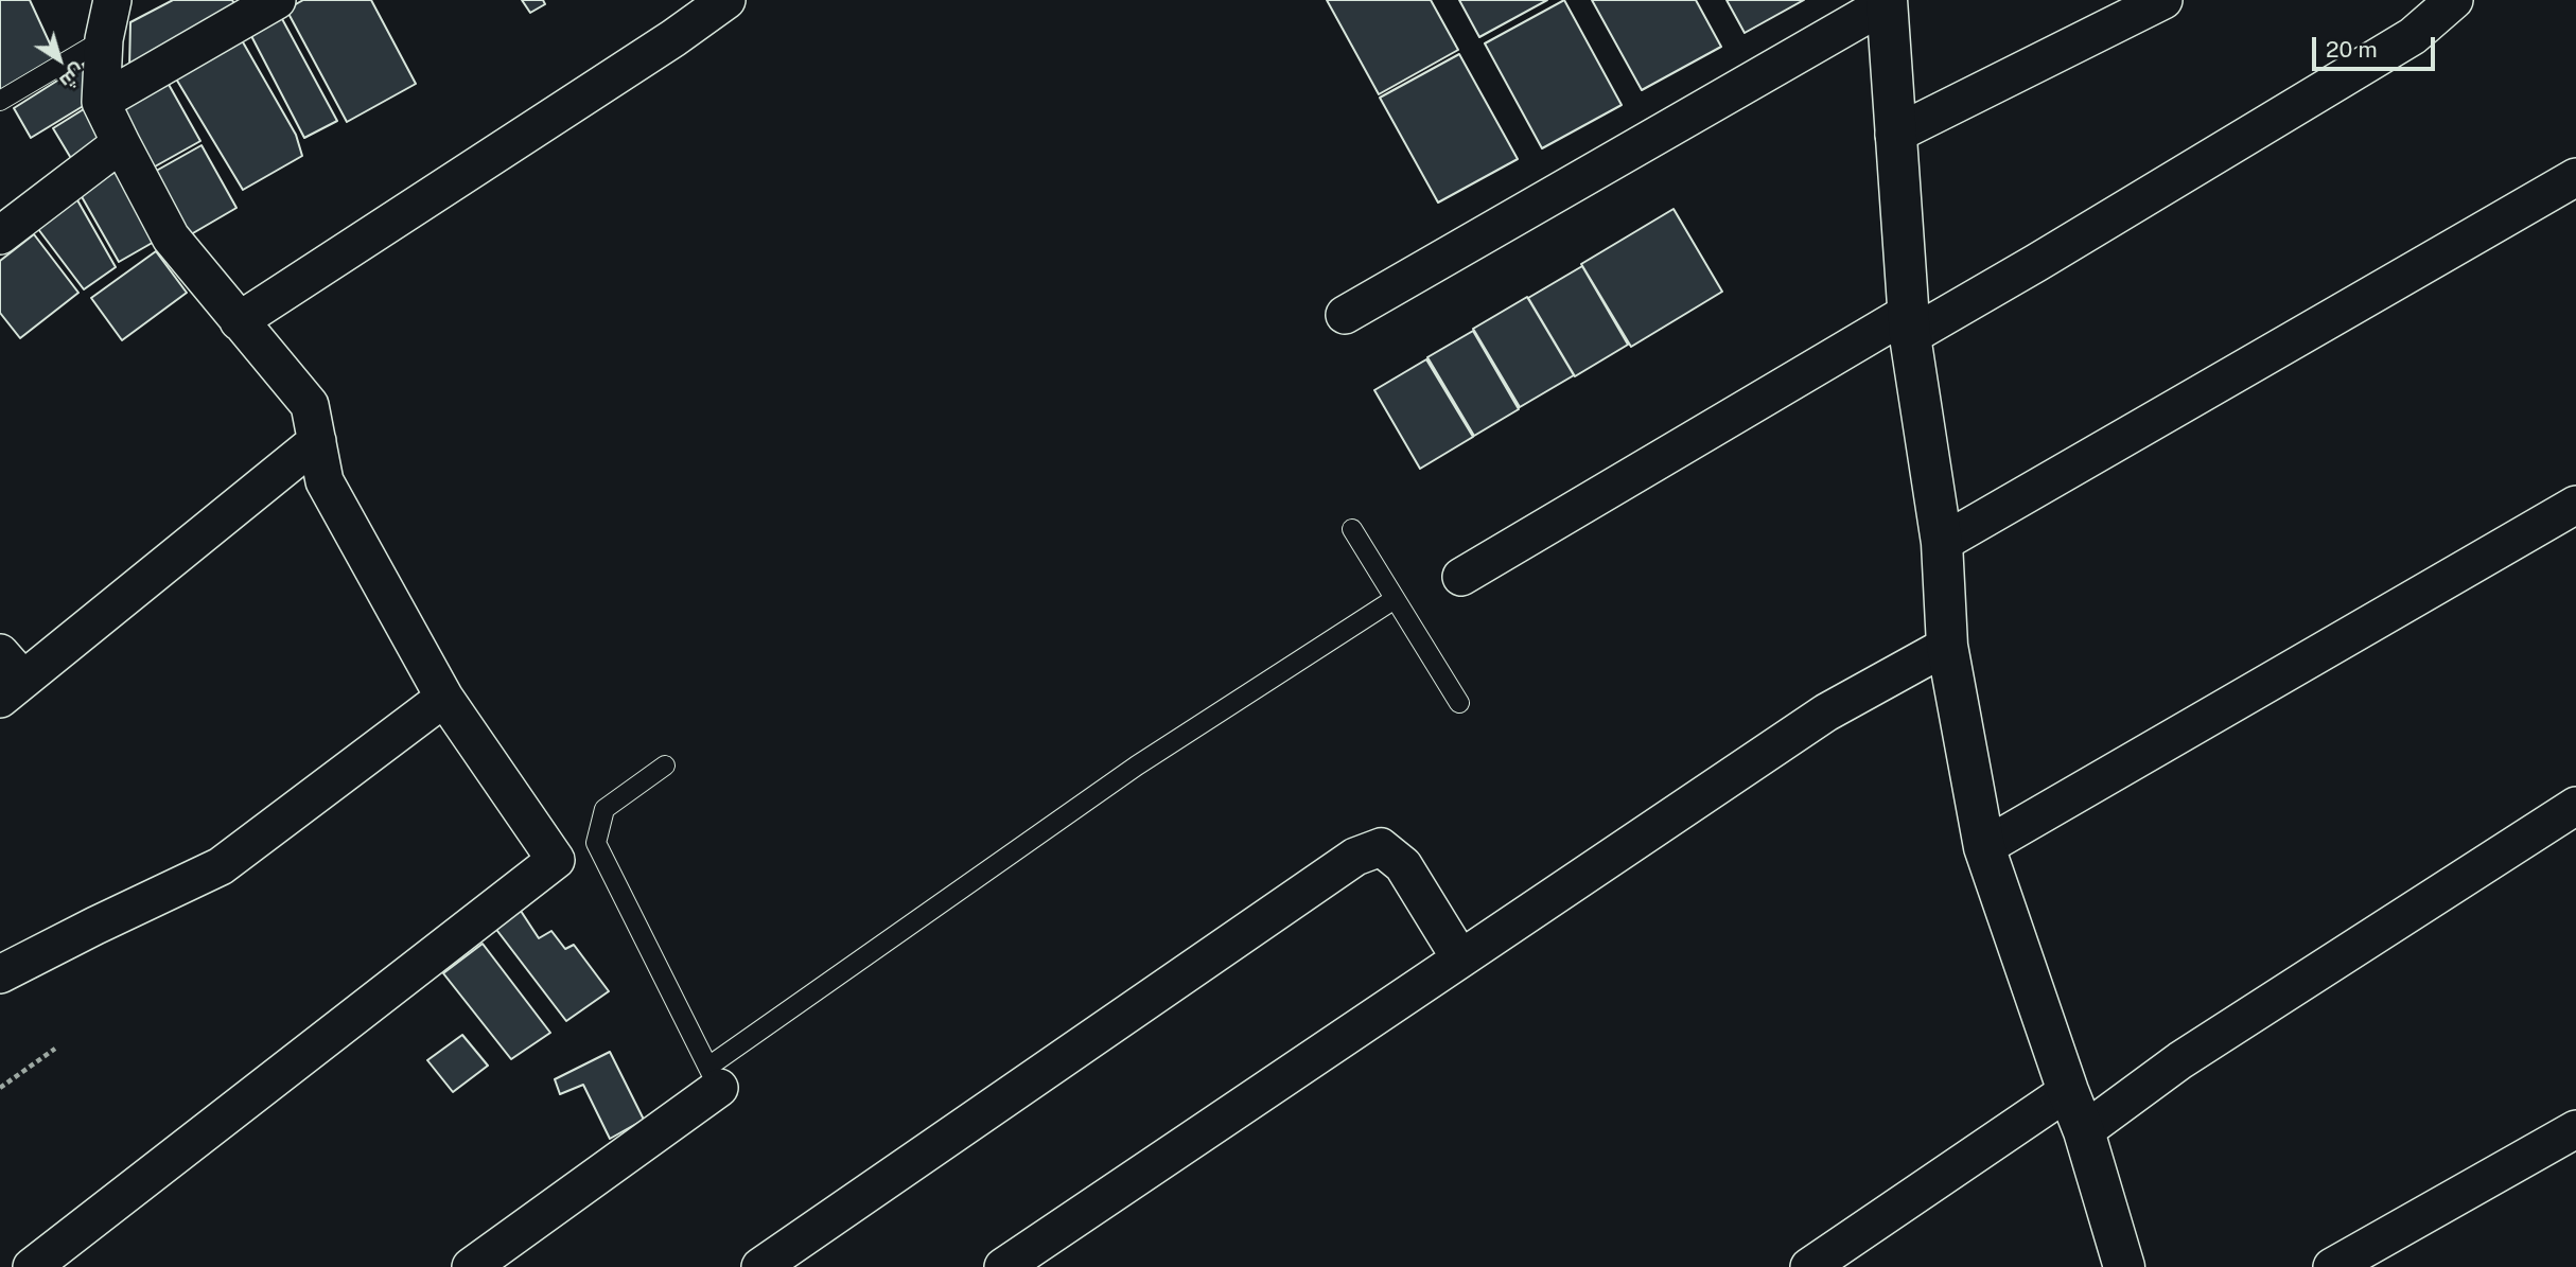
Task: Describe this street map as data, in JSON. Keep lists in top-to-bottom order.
{
  "scale_bar": "20 m",
  "north": "bottom right"
}
